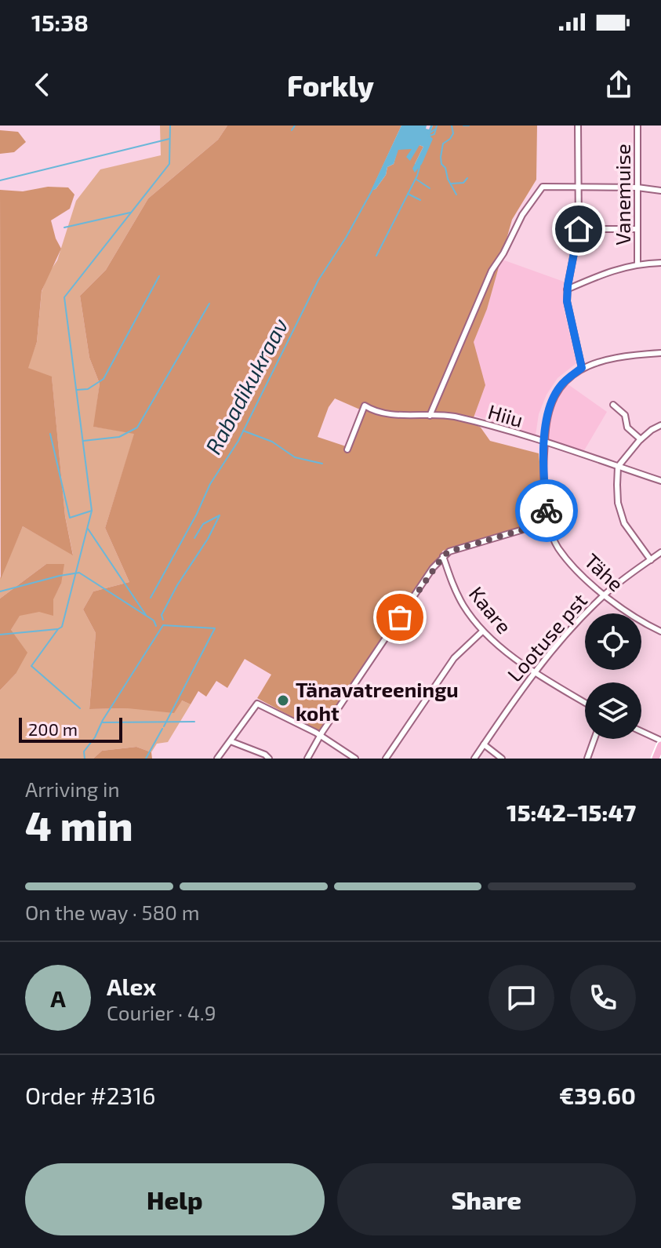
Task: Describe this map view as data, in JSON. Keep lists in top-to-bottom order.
{
  "streets": {
    "street": [
      "Vanemuise",
      "Hiiu",
      "Tähe",
      "Kaare",
      "Lootuse pst"
    ]
  },
  "crossings": [
    ["Hiiu", "Tähe"],
    ["Tähe", "Lootuse pst"],
    ["Kaare", "Lootuse pst"]
  ],
  "water": ["Rabadikukraav"],
  "places": ["Tänavatreeningu koht"],
  "scale_bar": "200 m",
  "page": {
    "status": "15:38",
    "header": "Forkly",
    "scale": "200 m",
    "heading": ["4 min", "Arriving in", "15:42–15:47"],
    "panel": [
      "Alex",
      "Courier · 4.9",
      "Order #2316",
      "€39.60"
    ],
    "bar": "On the way · 580 m",
    "round": "A",
    "buttons": ["Help", "Share"]
  }
}
